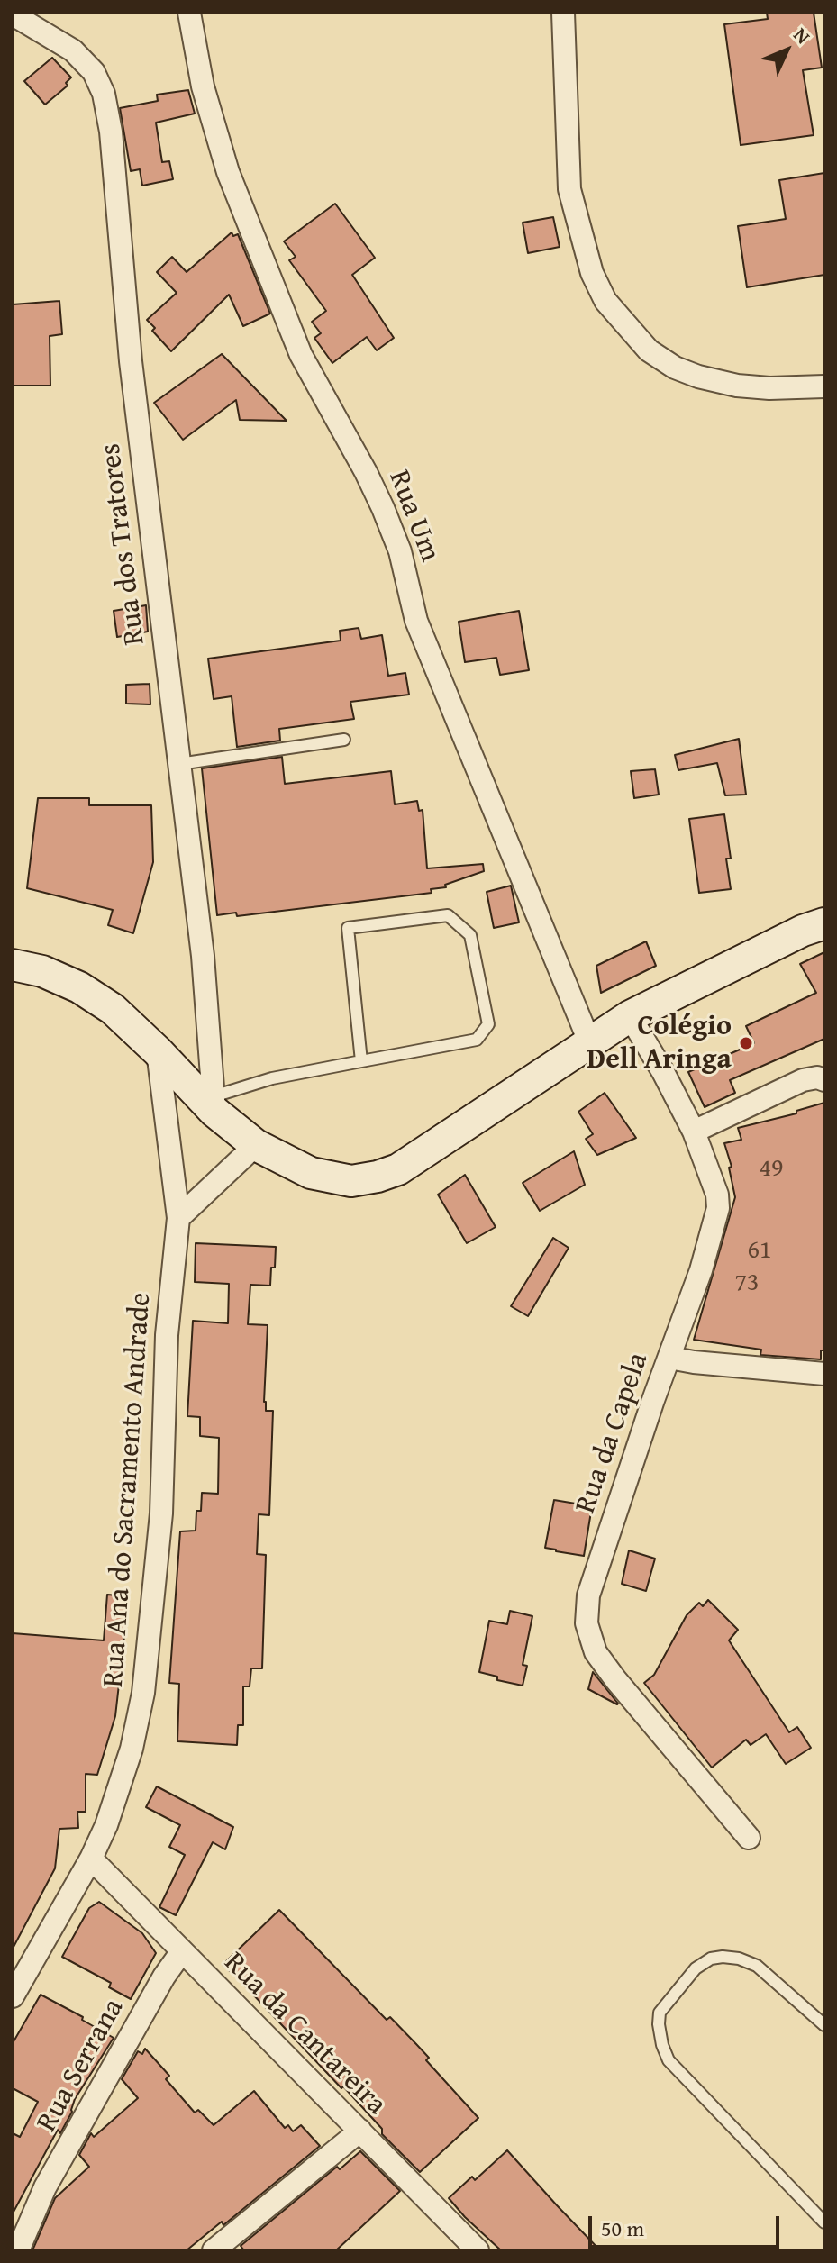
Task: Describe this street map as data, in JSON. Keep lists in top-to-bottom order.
{
  "streets": {
    "street": [
      "Rua Um",
      "Rua dos Tratores",
      "Rua da Capela",
      "Rua Ana do Sacramento Andrade",
      "Rua da Cantareira",
      "Rua Serrana"
    ]
  },
  "crossings": [
    ["Rua Ana do Sacramento Andrade", "Rua da Cantareira"],
    ["Rua da Cantareira", "Rua Serrana"]
  ],
  "places": ["Colégio Dell Aringa"],
  "house_numbers": ["49", "61", "73"],
  "scale_bar": "50 m",
  "north": "top right"
}
